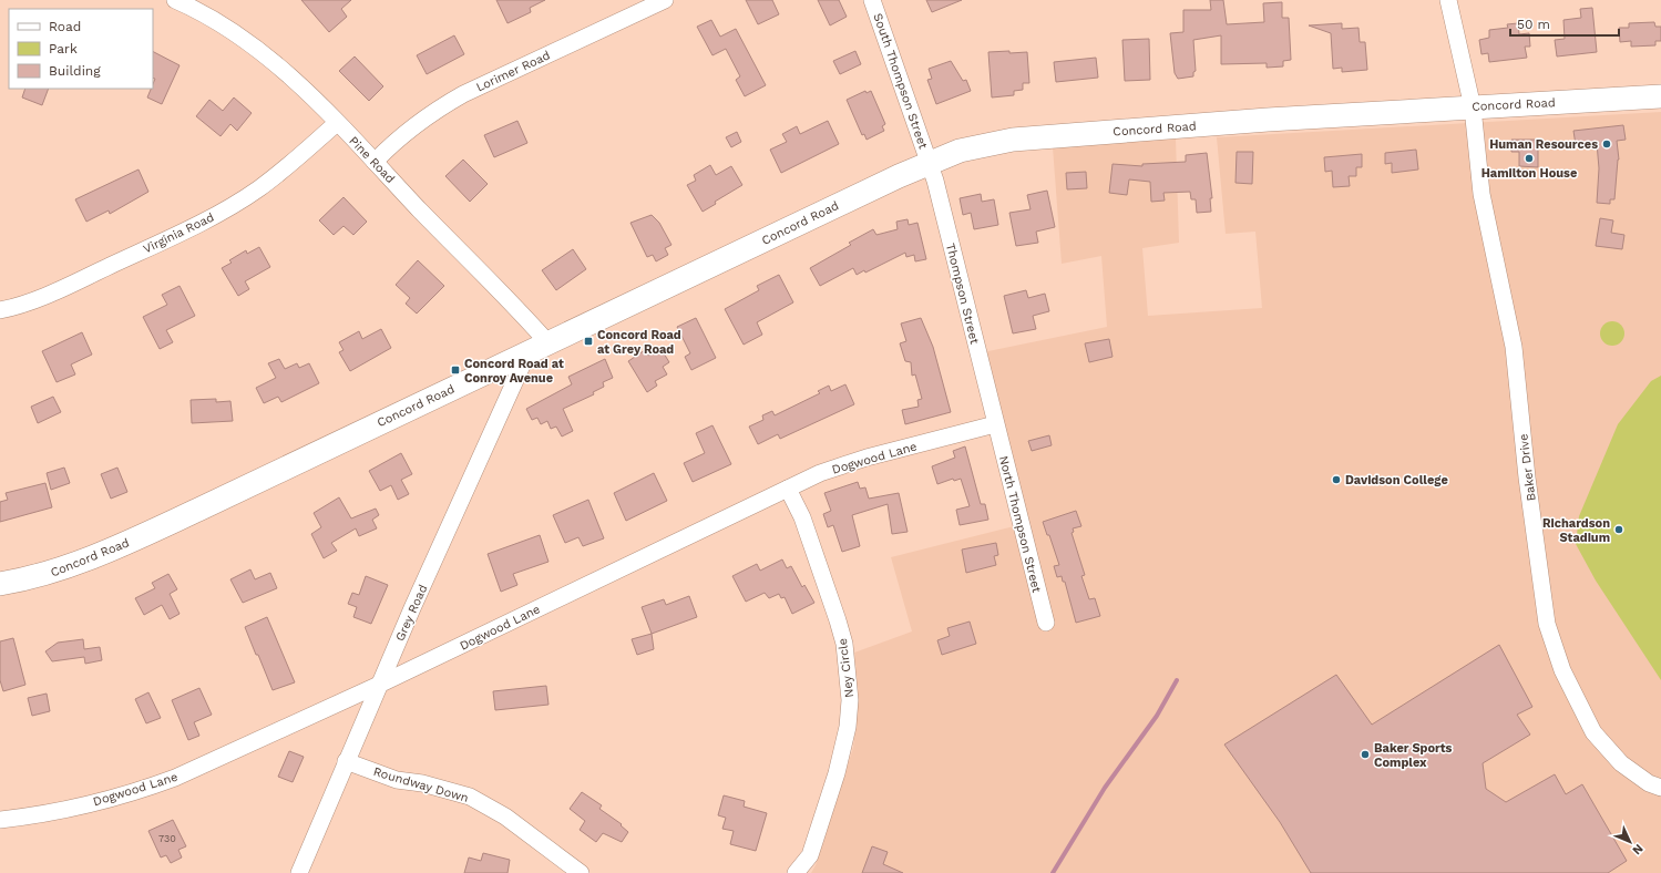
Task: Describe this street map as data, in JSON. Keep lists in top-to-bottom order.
{
  "streets": {
    "main road": ["Concord Road"],
    "street": [
      "Lorimer Road",
      "South Thompson Street",
      "Pine Road",
      "Virginia Road",
      "Thompson Street",
      "Dogwood Lane",
      "Baker Drive",
      "North Thompson Street",
      "Grey Road",
      "Ney Circle",
      "Roundway Down"
    ]
  },
  "crossings": [
    ["Lorimer Road", "Pine Road"],
    ["South Thompson Street", "Concord Road"],
    ["South Thompson Street", "Thompson Street"],
    ["Concord Road", "Pine Road"],
    ["Concord Road", "Thompson Street"],
    ["Concord Road", "Baker Drive"],
    ["Concord Road", "Grey Road"],
    ["Pine Road", "Virginia Road"],
    ["Thompson Street", "Dogwood Lane"],
    ["Thompson Street", "North Thompson Street"],
    ["Dogwood Lane", "North Thompson Street"],
    ["Dogwood Lane", "Grey Road"],
    ["Dogwood Lane", "Ney Circle"],
    ["Grey Road", "Roundway Down"]
  ],
  "places": {
    "other": [
      "Human Resources",
      "Hamilton House",
      "Davidson College",
      "Richardson Stadium",
      "Baker Sports Complex"
    ],
    "transit": ["Concord Road at Grey Road", "Concord Road at Conroy Avenue"]
  },
  "house_numbers": ["730"],
  "legend": ["Road", "Park", "Building"],
  "scale_bar": "50 m",
  "north": "bottom right"
}
